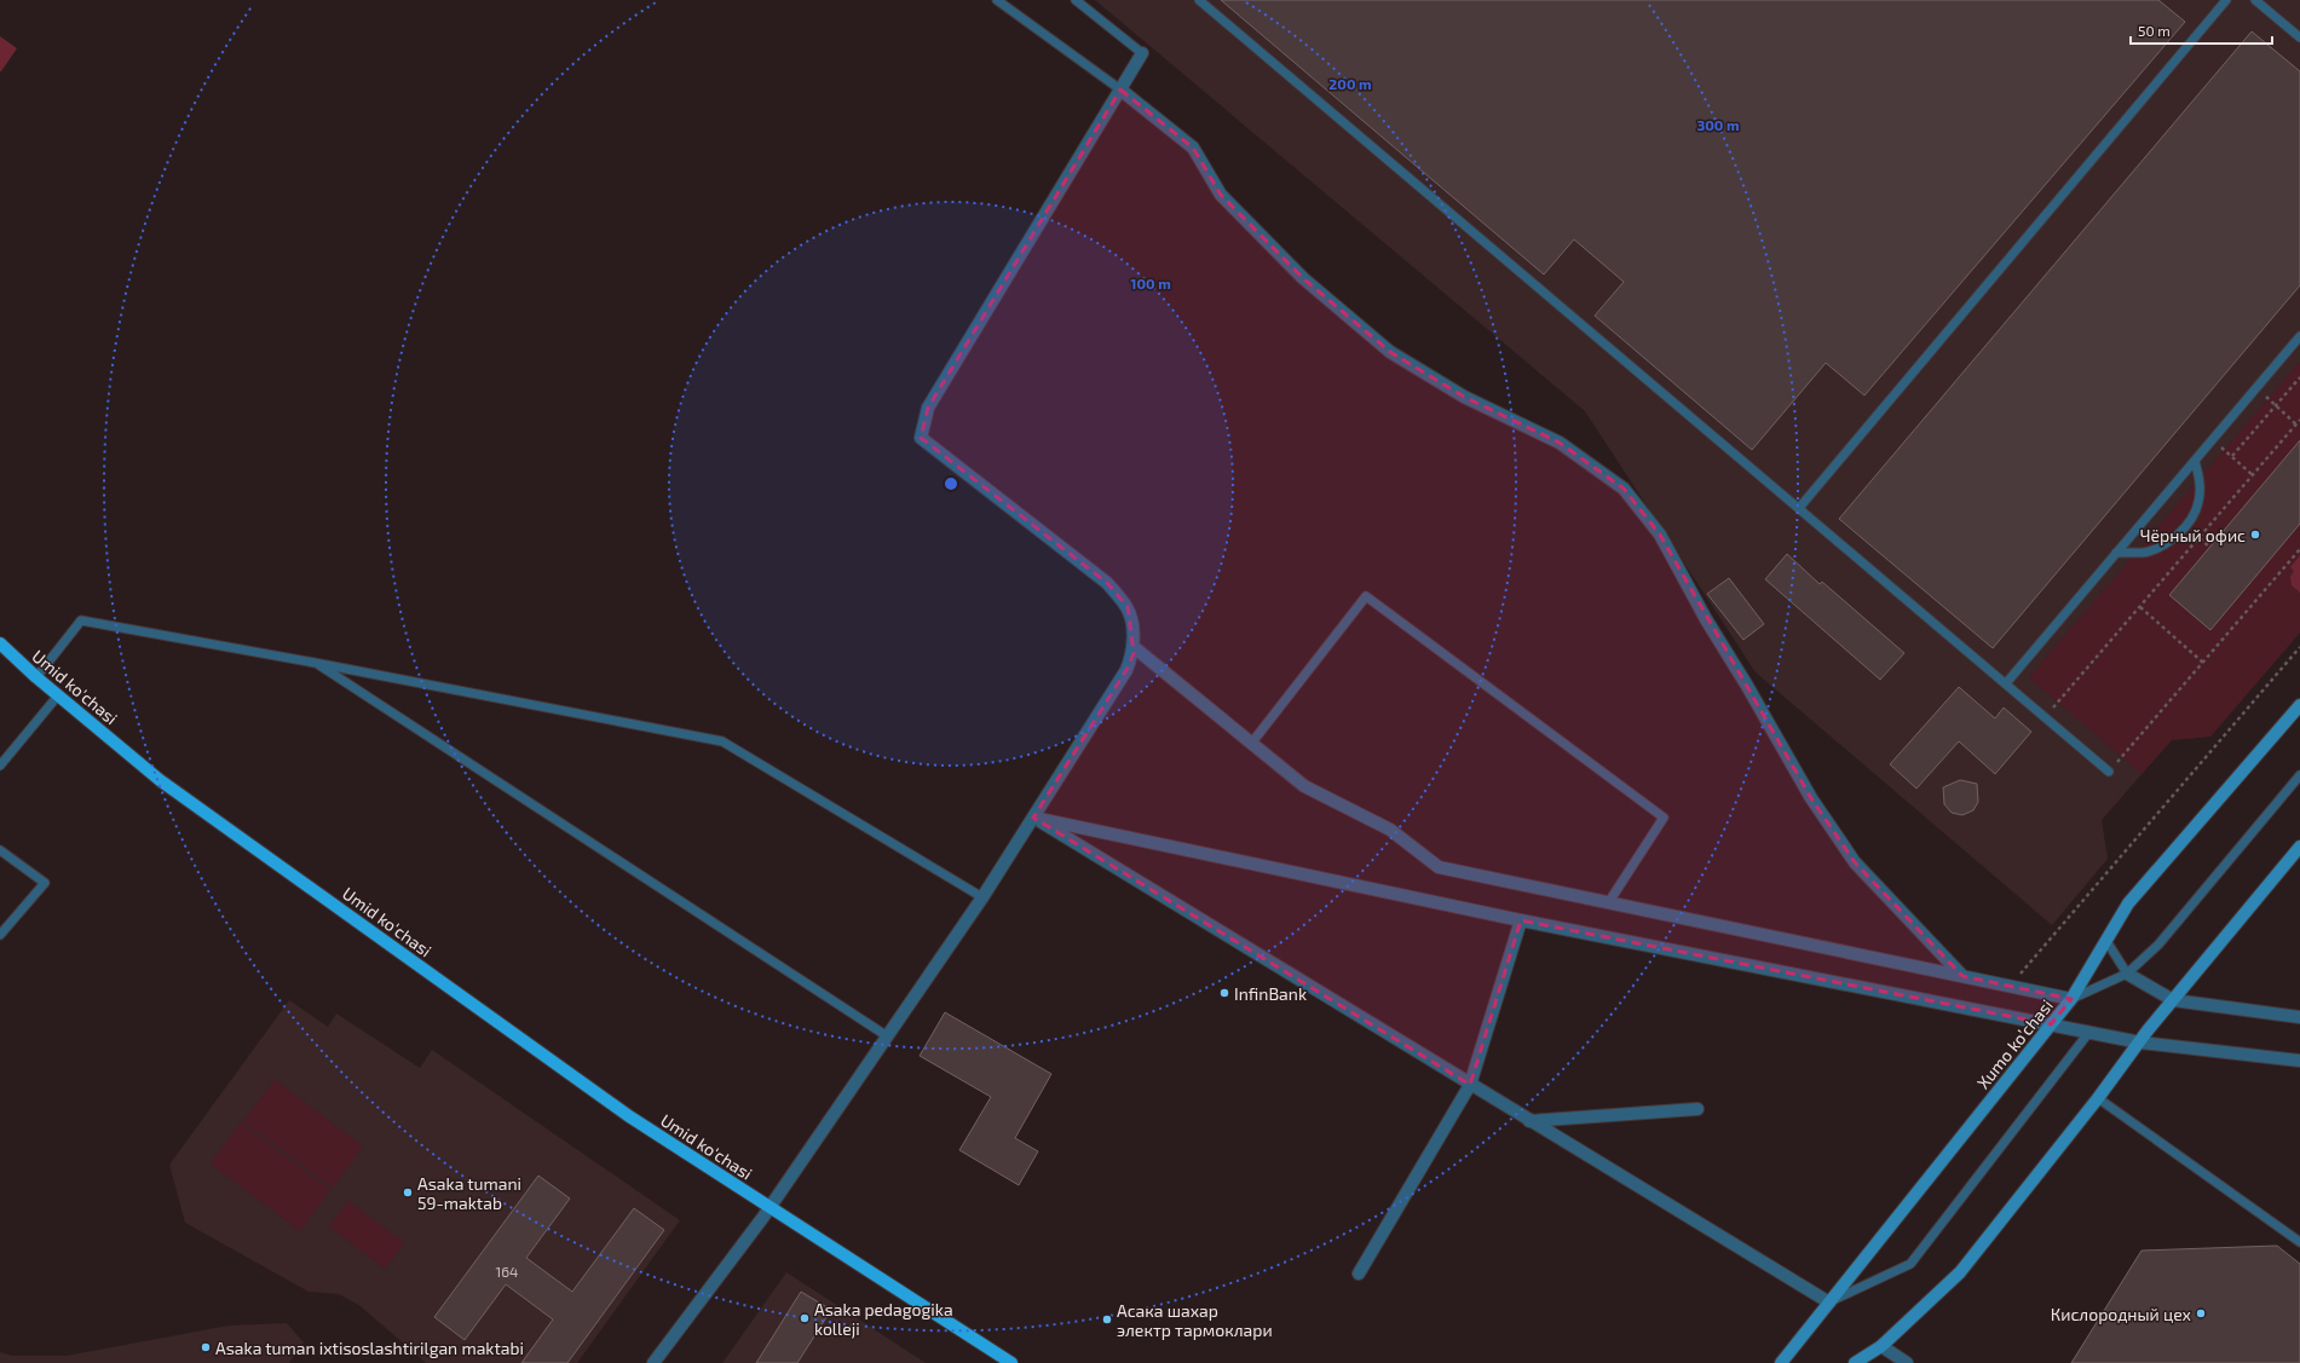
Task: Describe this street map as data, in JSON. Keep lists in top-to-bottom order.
{
  "streets": {
    "main road": ["Umid ko'chasi", "Xumo ko’chasi"]
  },
  "places": [
    "Чёрный офис",
    "InfinBank",
    "Asaka tumani 59-maktab",
    "Кислородный цех",
    "Asaka pedagogika kolleji",
    "Асака шахар электр тармоклари",
    "Asaka tuman ixtisoslashtirilgan maktabi"
  ],
  "house_numbers": ["164"],
  "scale_bar": "50 m",
  "rings": ["200 m", "300 m", "100 m"]
}
